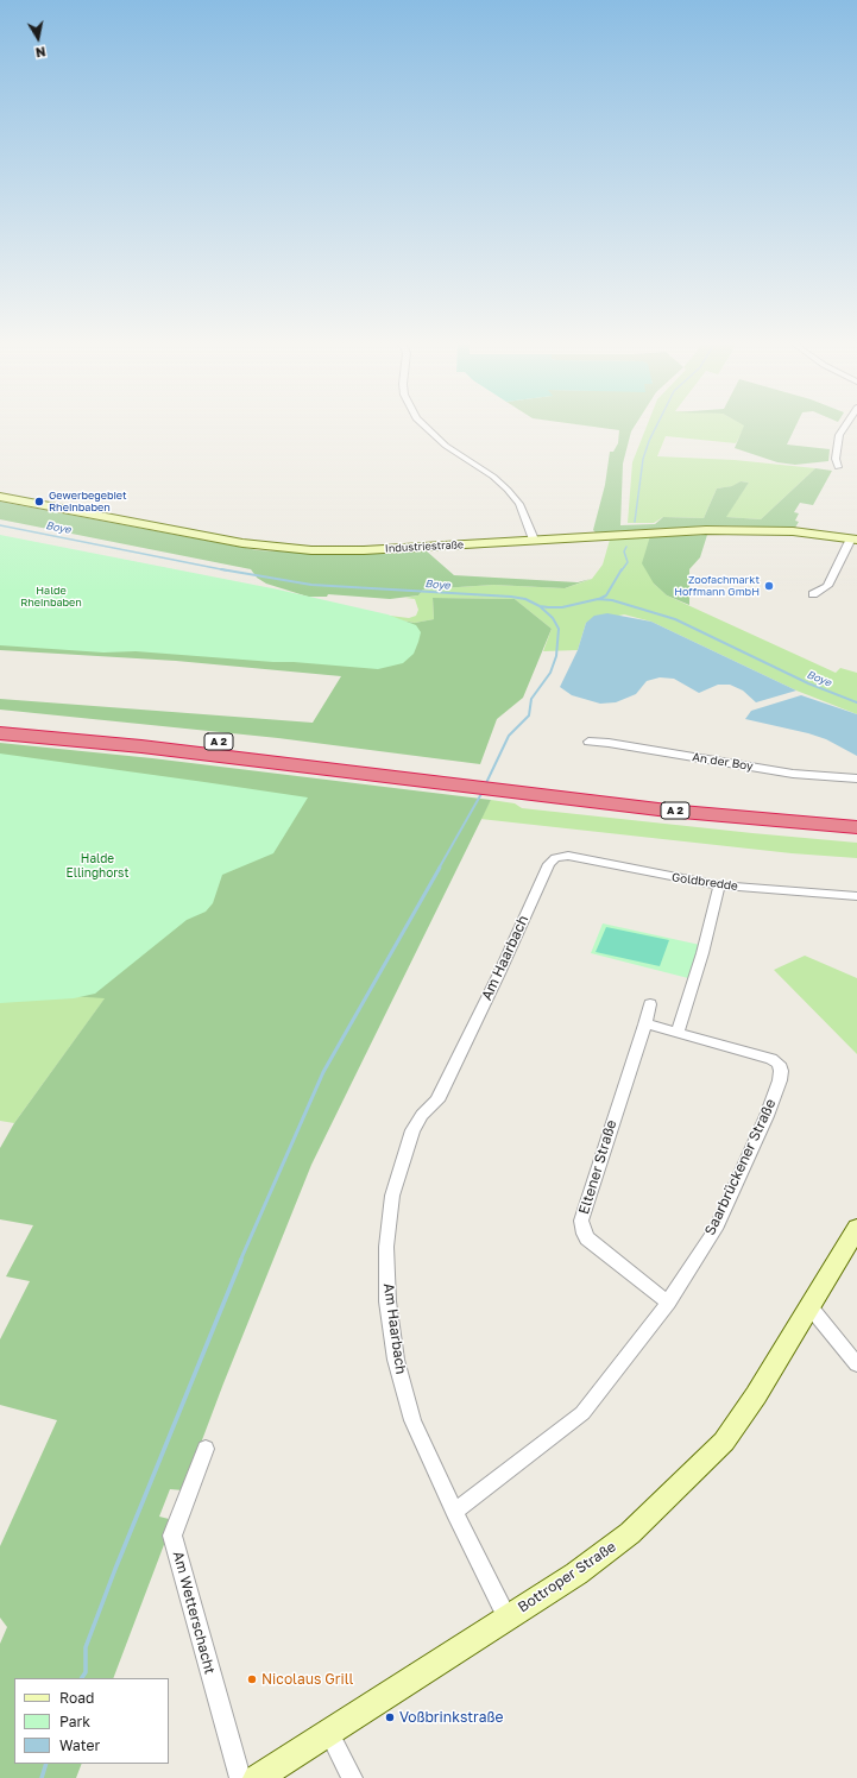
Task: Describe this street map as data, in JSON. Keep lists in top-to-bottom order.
{
  "streets": {
    "highway": ["A 2"],
    "street": [
      "Industriestraße",
      "An der Boy",
      "Goldbredde",
      "Am Haarbach",
      "Eltener Straße",
      "Saarbrückener Straße",
      "Bottroper Straße",
      "Am Wetterschacht"
    ]
  },
  "crossings": [
    ["Goldbredde", "Am Haarbach"],
    ["Am Haarbach", "Saarbrückener Straße"],
    ["Am Haarbach", "Bottroper Straße"],
    ["Eltener Straße", "Saarbrückener Straße"]
  ],
  "water": ["Boye"],
  "parks": ["Halde Rheinbaben", "Halde Ellinghorst"],
  "places": [
    "Gewerbegebiet Rheinbaben",
    "Zoofachmarkt Hoffmann GmbH",
    "Nicolaus Grill",
    "Voßbrinkstraße"
  ],
  "legend": ["Road", "Park", "Water"],
  "north": "bottom"
}
